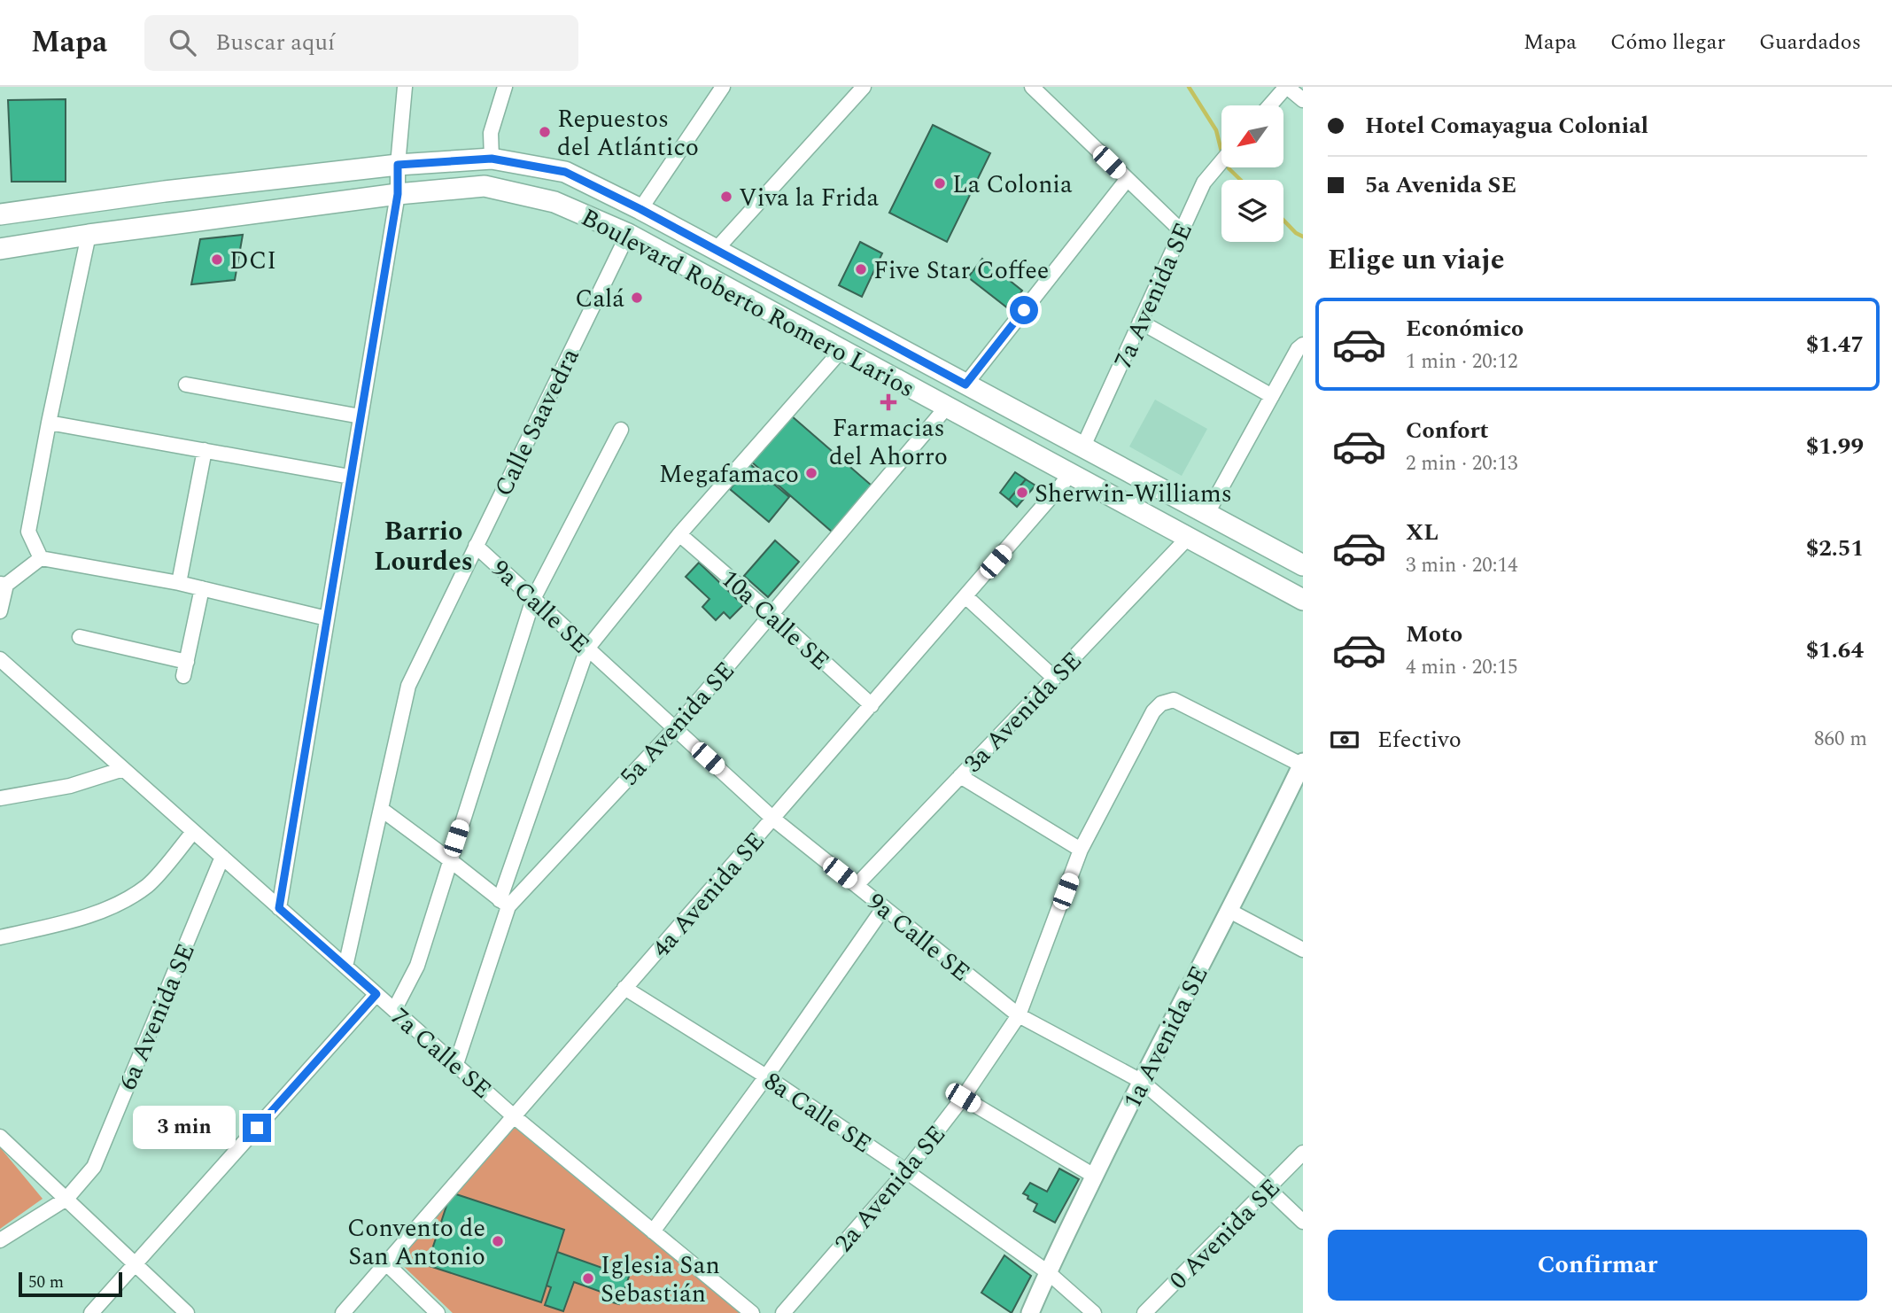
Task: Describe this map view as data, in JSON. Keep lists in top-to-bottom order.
{
  "streets": {
    "main road": ["Boulevard Roberto Romero Larios"],
    "street": [
      "7a Avenida SE",
      "Calle Saavedra",
      "9a Calle SE",
      "10a Calle SE",
      "3a Avenida SE",
      "5a Avenida SE",
      "4a Avenida SE",
      "6a Avenida SE",
      "1a Avenida SE",
      "7a Calle SE",
      "8a Calle SE",
      "2a Avenida SE",
      "0 Avenida SE"
    ]
  },
  "crossings": [
    ["7a Avenida SE", "Boulevard Roberto Romero Larios"],
    ["Boulevard Roberto Romero Larios", "Calle Saavedra"],
    ["Boulevard Roberto Romero Larios", "3a Avenida SE"],
    ["Boulevard Roberto Romero Larios", "5a Avenida SE"],
    ["Boulevard Roberto Romero Larios", "4a Avenida SE"],
    ["Calle Saavedra", "9a Calle SE"],
    ["Calle Saavedra", "7a Calle SE"],
    ["9a Calle SE", "3a Avenida SE"],
    ["9a Calle SE", "5a Avenida SE"],
    ["9a Calle SE", "4a Avenida SE"],
    ["9a Calle SE", "1a Avenida SE"],
    ["9a Calle SE", "2a Avenida SE"],
    ["9a Calle SE", "0 Avenida SE"],
    ["10a Calle SE", "5a Avenida SE"],
    ["10a Calle SE", "4a Avenida SE"],
    ["5a Avenida SE", "7a Calle SE"],
    ["4a Avenida SE", "7a Calle SE"],
    ["4a Avenida SE", "8a Calle SE"],
    ["6a Avenida SE", "7a Calle SE"],
    ["1a Avenida SE", "8a Calle SE"],
    ["1a Avenida SE", "2a Avenida SE"],
    ["8a Calle SE", "2a Avenida SE"]
  ],
  "districts": ["Barrio Lourdes"],
  "places": {
    "other": [
      "Repuestos del Atlántico",
      "La Colonia",
      "Viva la Frida",
      "DCI",
      "Five Star Coffee",
      "Calá",
      "Megafamaco",
      "Sherwin-Williams",
      "Convento de San Antonio",
      "Iglesia San Sebastián"
    ],
    "health": ["Farmacias del Ahorro"]
  },
  "scale_bar": "50 m",
  "north": "bottom left",
  "page": {
    "header": "Mapa",
    "search": "Buscar aquí",
    "nav": ["Mapa", "Cómo llegar", "Guardados"],
    "banner": ["Hotel Comayagua Colonial", "5a Avenida SE"],
    "heading": "Elige un viaje",
    "list": [
      {
        "name": "Económico",
        "note": "1 min · 20:12",
        "value": "$1.47"
      },
      {
        "name": "Confort",
        "note": "2 min · 20:13",
        "value": "$1.99"
      },
      {
        "name": "XL",
        "note": "3 min · 20:14",
        "value": "$2.51"
      },
      {
        "name": "Moto",
        "note": "4 min · 20:15",
        "value": "$1.64"
      }
    ],
    "pay": ["Efectivo", "860 m"],
    "bubble": "3 min",
    "buttons": "Confirmar",
    "scale": "50 m"
  }
}
